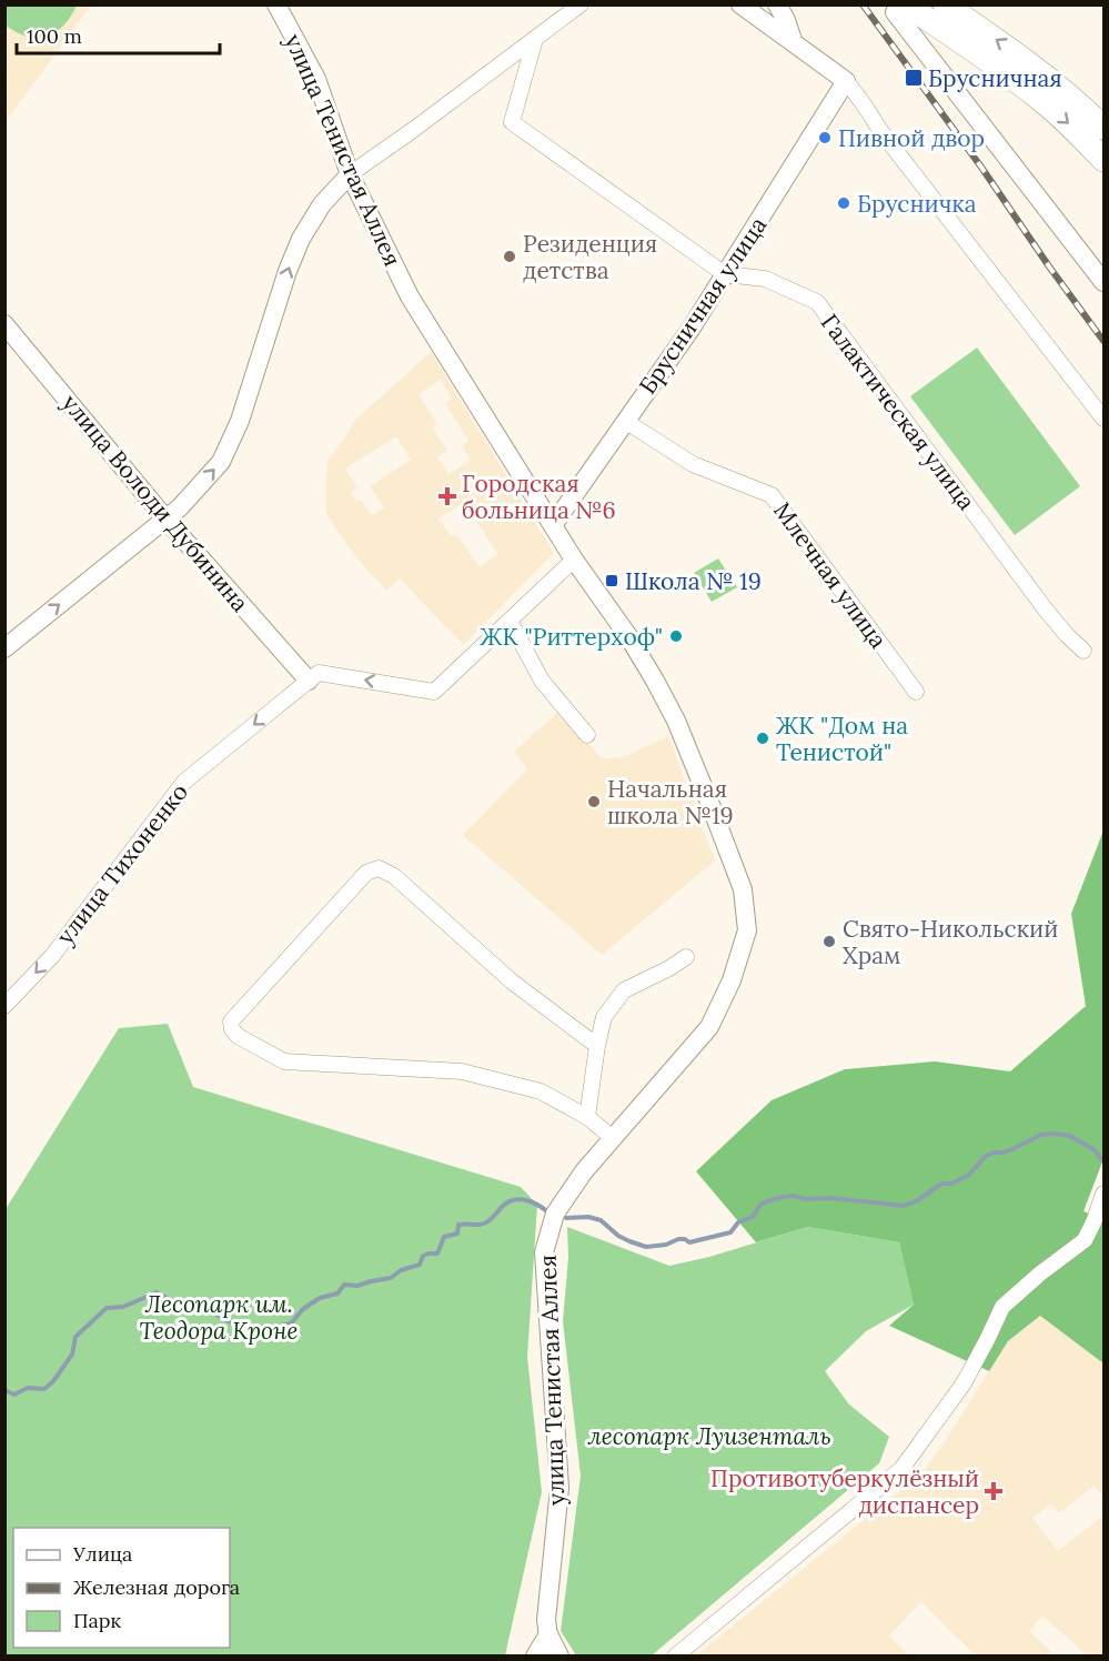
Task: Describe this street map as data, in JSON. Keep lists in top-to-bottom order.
{
  "streets": {
    "main road": ["улица Тенистая Аллея"],
    "street": [
      "Брусничная улица",
      "Галактическая улица",
      "улица Володи Дубинина",
      "Млечная улица",
      "улица Тихоненко"
    ]
  },
  "crossings": [
    ["улица Тенистая Аллея", "Брусничная улица"],
    ["Брусничная улица", "Галактическая улица"],
    ["Брусничная улица", "Млечная улица"],
    ["улица Володи Дубинина", "улица Тихоненко"]
  ],
  "one_way": ["улица Тихоненко"],
  "parks": ["Лесопарк им. Теодора Кроне", "лесопарк Луизенталь"],
  "places": {
    "transit": ["Брусничная", "Школа № 19"],
    "other": [
      "Пивной двор",
      "Брусничка",
      "Резиденция детства",
      "ЖК \"Риттерхоф\"",
      "ЖК \"Дом на Тенистой\"",
      "Начальная школа №19",
      "Свято-Никольский Храм"
    ],
    "health": ["Городская больница №6", "Противотуберкулёзный диспансер"]
  },
  "legend": ["Улица", "Железная дорога", "Парк"],
  "scale_bar": "100 m"
}
